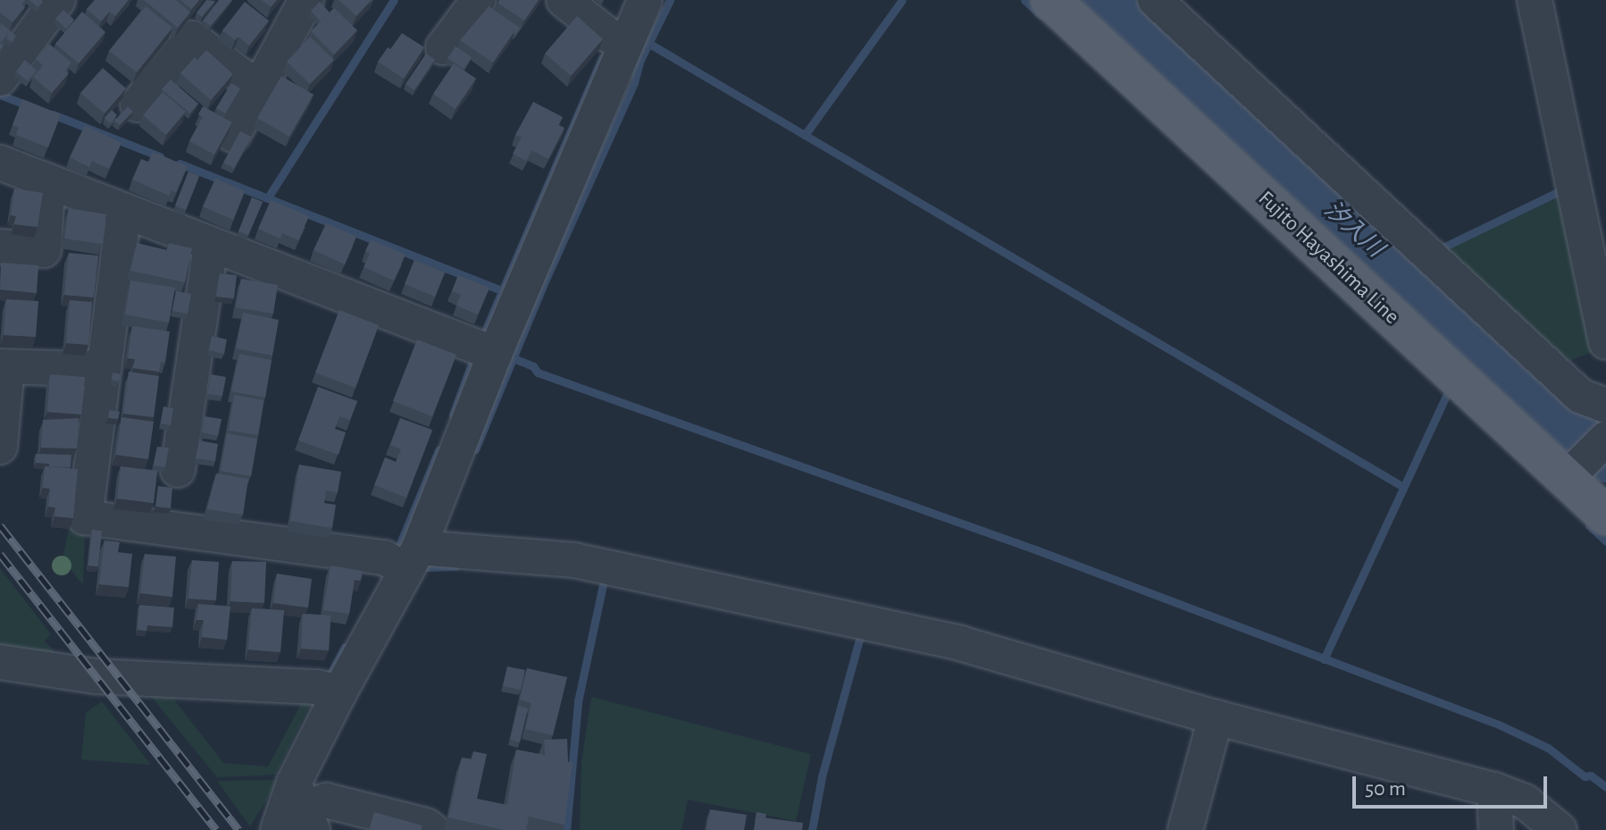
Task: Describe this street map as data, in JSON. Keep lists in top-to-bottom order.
{
  "streets": {
    "main road": ["Fujito Hayashima Line"]
  },
  "water": ["汐入川"],
  "scale_bar": "50 m"
}
